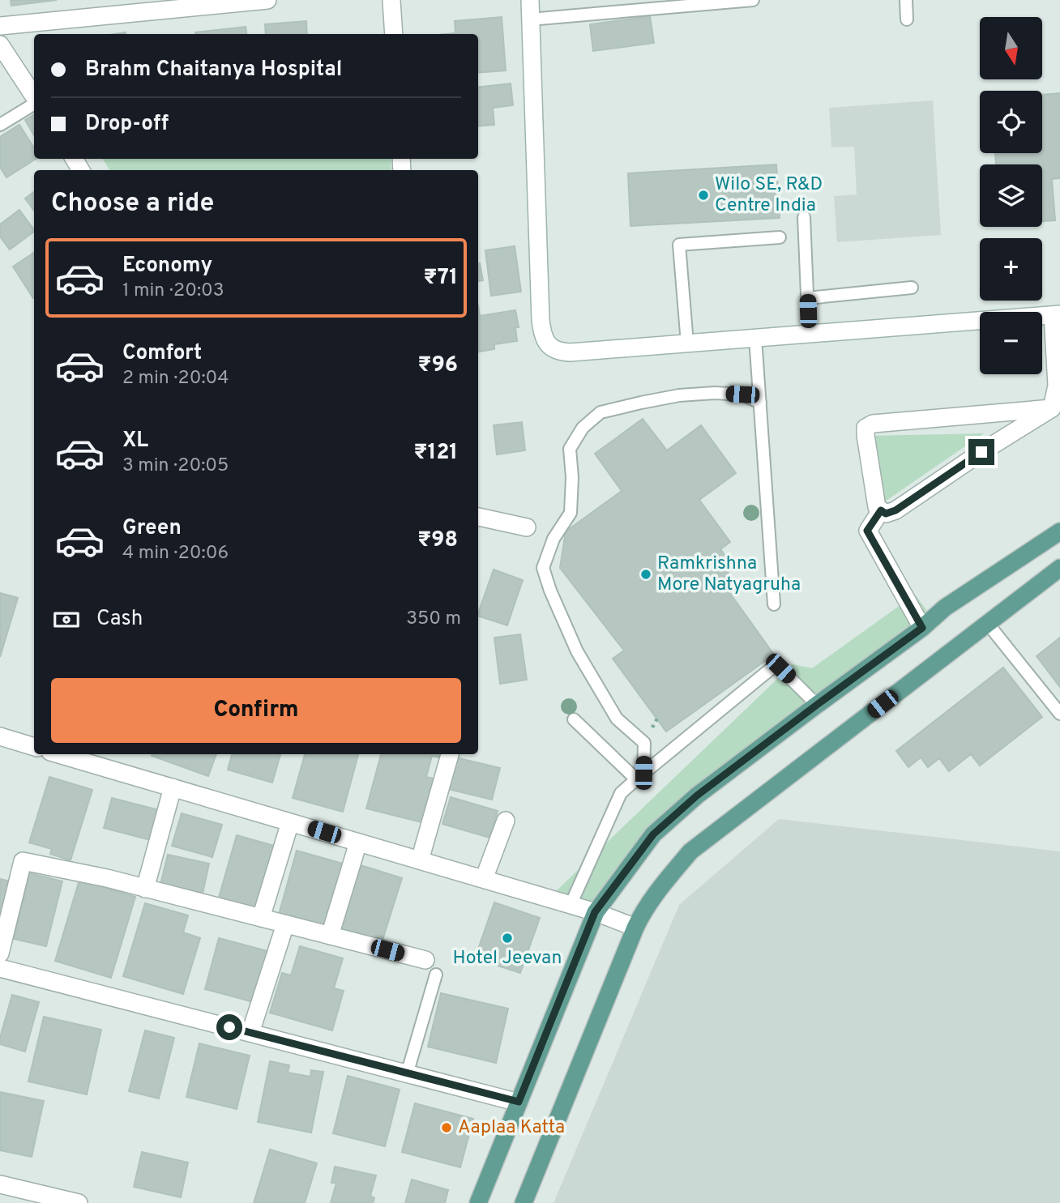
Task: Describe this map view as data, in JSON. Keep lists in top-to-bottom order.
{
  "places": [
    "Wilo SE, R&D Centre India",
    "Ramkrishna More Natyagruha",
    "Hotel Jeevan",
    "Aaplaa Katta"
  ],
  "north": "bottom",
  "page": {
    "map_buttons": ["+", "−"],
    "banner": ["Brahm Chaitanya Hospital", "Drop-off"],
    "heading": "Choose a ride",
    "list": [
      {
        "name": "Economy",
        "note": "1 min · 20:03",
        "value": "₹71"
      },
      {
        "name": "Comfort",
        "note": "2 min · 20:04",
        "value": "₹96"
      },
      {
        "name": "XL",
        "note": "3 min · 20:05",
        "value": "₹121"
      },
      {
        "name": "Green",
        "note": "4 min · 20:06",
        "value": "₹98"
      }
    ],
    "pay": ["Cash", "350 m"],
    "buttons": "Confirm"
  }
}
